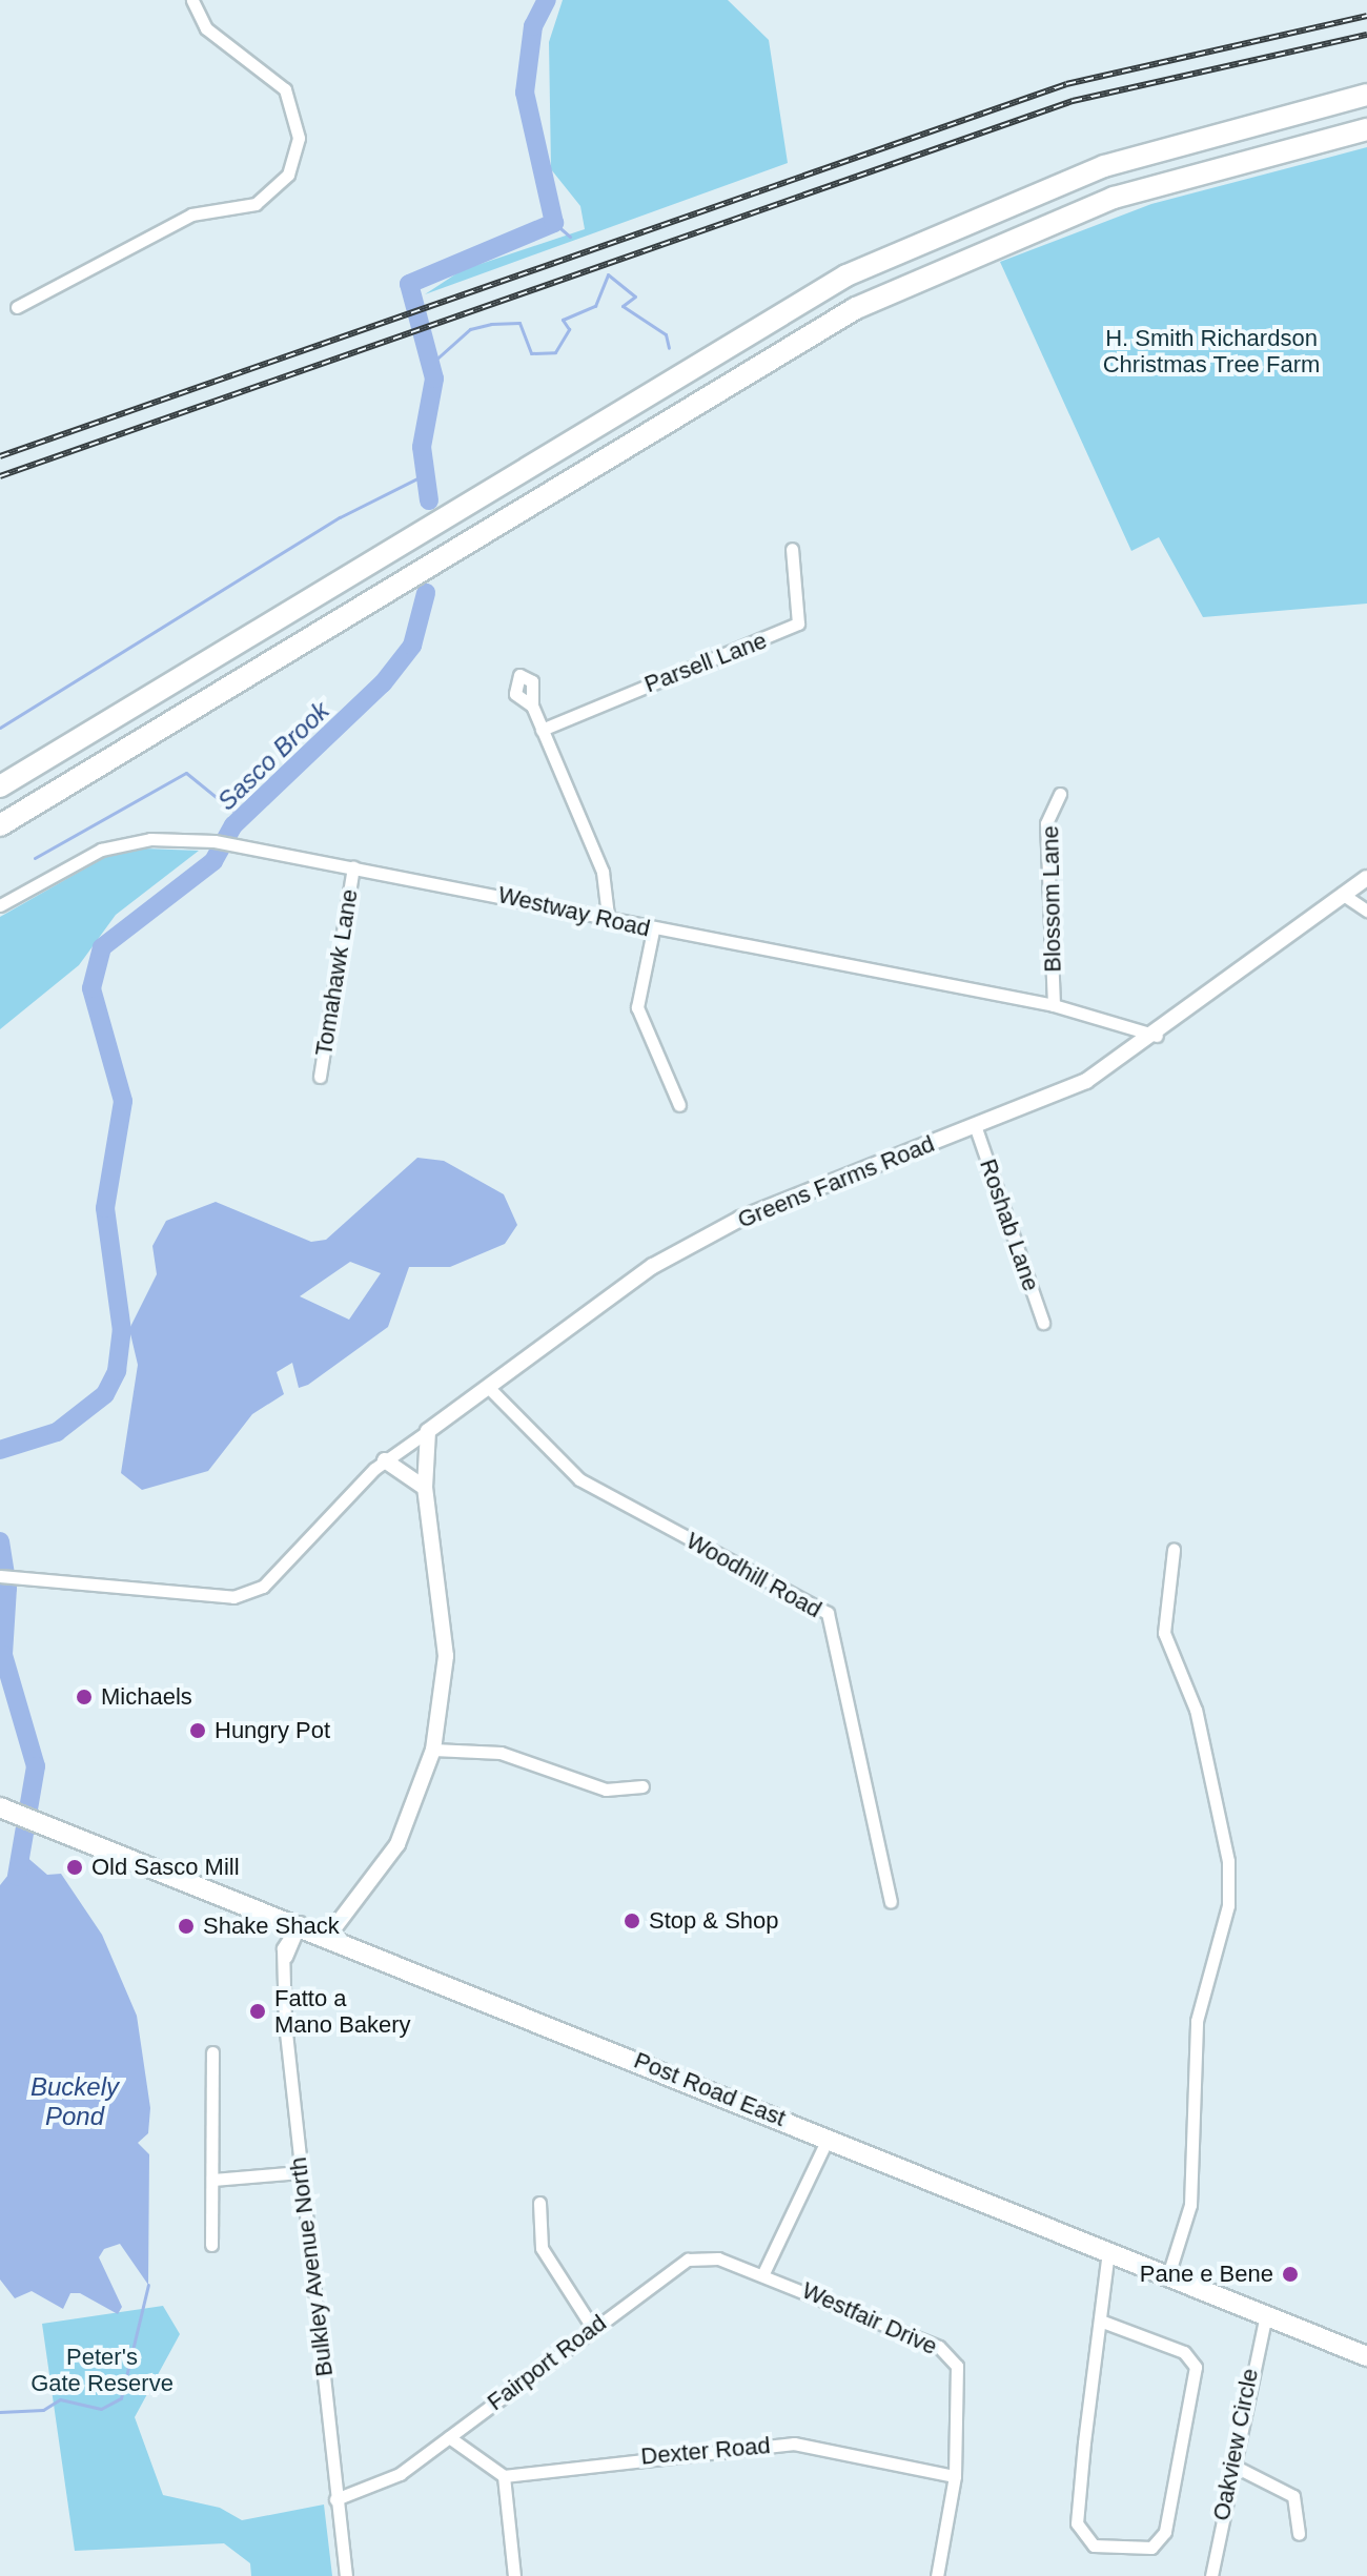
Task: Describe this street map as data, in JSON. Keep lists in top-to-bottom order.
{
  "streets": {
    "main road": ["Post Road East"],
    "street": [
      "Parsell Lane",
      "Blossom Lane",
      "Westway Road",
      "Tomahawk Lane",
      "Greens Farms Road",
      "Roshab Lane",
      "Woodhill Road",
      "Bulkley Avenue North",
      "Westfair Drive",
      "Fairport Road",
      "Oakview Circle",
      "Dexter Road"
    ]
  },
  "crossings": [
    ["Blossom Lane", "Westway Road"],
    ["Westway Road", "Tomahawk Lane"],
    ["Westway Road", "Greens Farms Road"],
    ["Greens Farms Road", "Roshab Lane"],
    ["Greens Farms Road", "Woodhill Road"],
    ["Post Road East", "Bulkley Avenue North"],
    ["Post Road East", "Oakview Circle"],
    ["Bulkley Avenue North", "Fairport Road"],
    ["Westfair Drive", "Fairport Road"],
    ["Westfair Drive", "Dexter Road"]
  ],
  "water": ["Sasco Brook", "Buckely Pond"],
  "parks": ["H. Smith Richardson Christmas Tree Farm", "Peter's Gate Reserve"],
  "places": [
    "Michaels",
    "Hungry Pot",
    "Old Sasco Mill",
    "Stop & Shop",
    "Shake Shack",
    "Fatto a Mano Bakery",
    "Pane e Bene"
  ]
}
